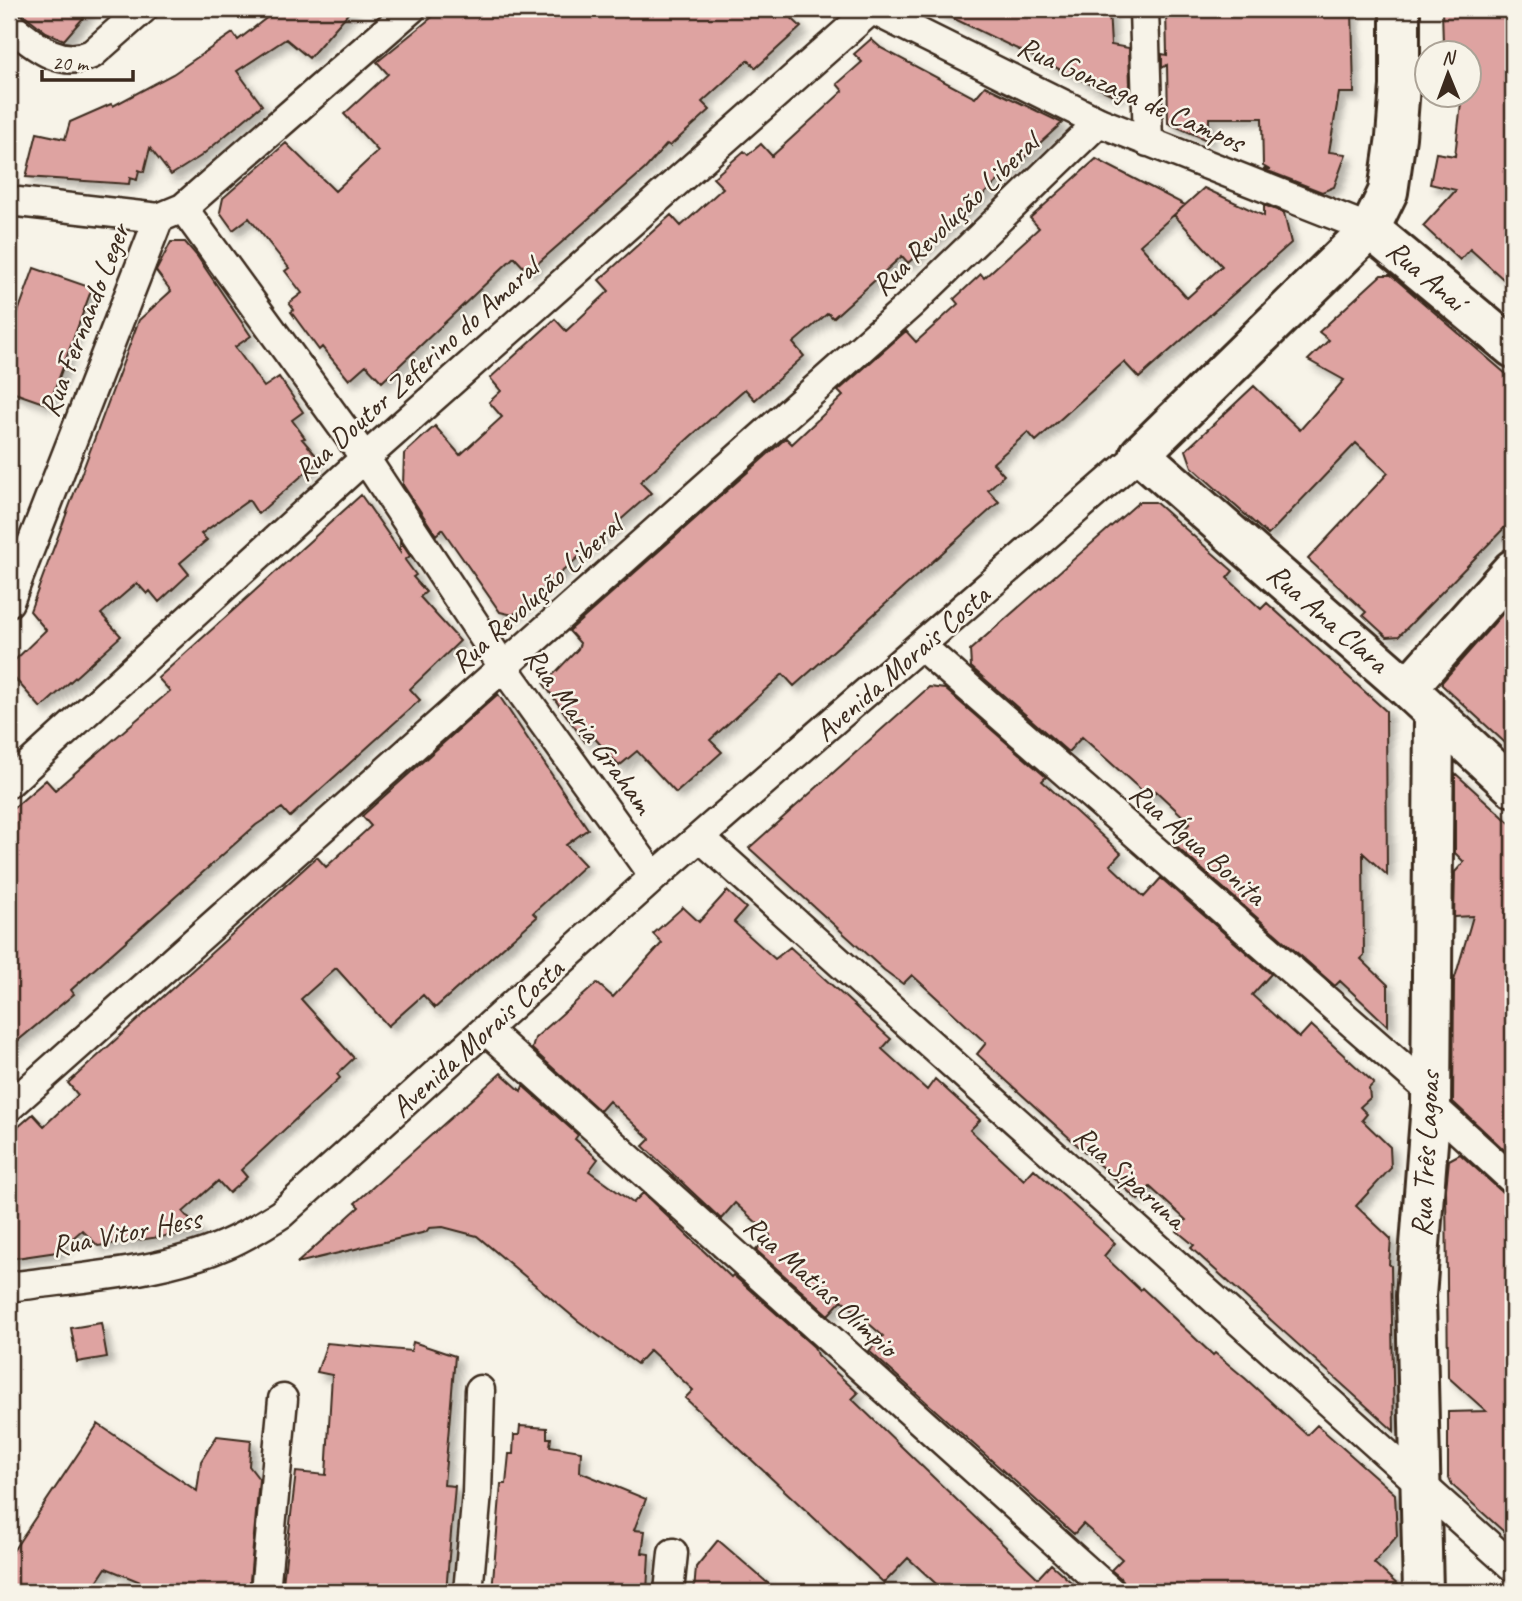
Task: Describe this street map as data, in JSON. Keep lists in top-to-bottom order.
{
  "streets": {
    "street": [
      "Rua Gonzaga de Campos",
      "Rua Revolução Liberal",
      "Rua Anaí",
      "Rua Fernando Leger",
      "Rua Doutor Zeferino do Amaral",
      "Rua Ana Clara",
      "Avenida Morais Costa",
      "Rua Maria Graham",
      "Rua Água Bonita",
      "Rua Três Lagoas",
      "Rua Siparuna",
      "Rua Vitor Hess",
      "Rua Matias Olímpio"
    ]
  },
  "crossings": [
    ["Rua Gonzaga de Campos", "Rua Revolução Liberal"],
    ["Rua Gonzaga de Campos", "Rua Anaí"],
    ["Rua Gonzaga de Campos", "Rua Doutor Zeferino do Amaral"],
    ["Rua Gonzaga de Campos", "Avenida Morais Costa"],
    ["Rua Revolução Liberal", "Rua Maria Graham"],
    ["Rua Anaí", "Avenida Morais Costa"],
    ["Rua Fernando Leger", "Rua Maria Graham"],
    ["Rua Doutor Zeferino do Amaral", "Rua Maria Graham"],
    ["Rua Ana Clara", "Avenida Morais Costa"],
    ["Rua Ana Clara", "Rua Três Lagoas"],
    ["Avenida Morais Costa", "Rua Maria Graham"],
    ["Avenida Morais Costa", "Rua Água Bonita"],
    ["Avenida Morais Costa", "Rua Siparuna"],
    ["Avenida Morais Costa", "Rua Vitor Hess"],
    ["Avenida Morais Costa", "Rua Matias Olímpio"],
    ["Rua Água Bonita", "Rua Três Lagoas"],
    ["Rua Três Lagoas", "Rua Siparuna"]
  ],
  "scale_bar": "20 m",
  "north": "top"
}
